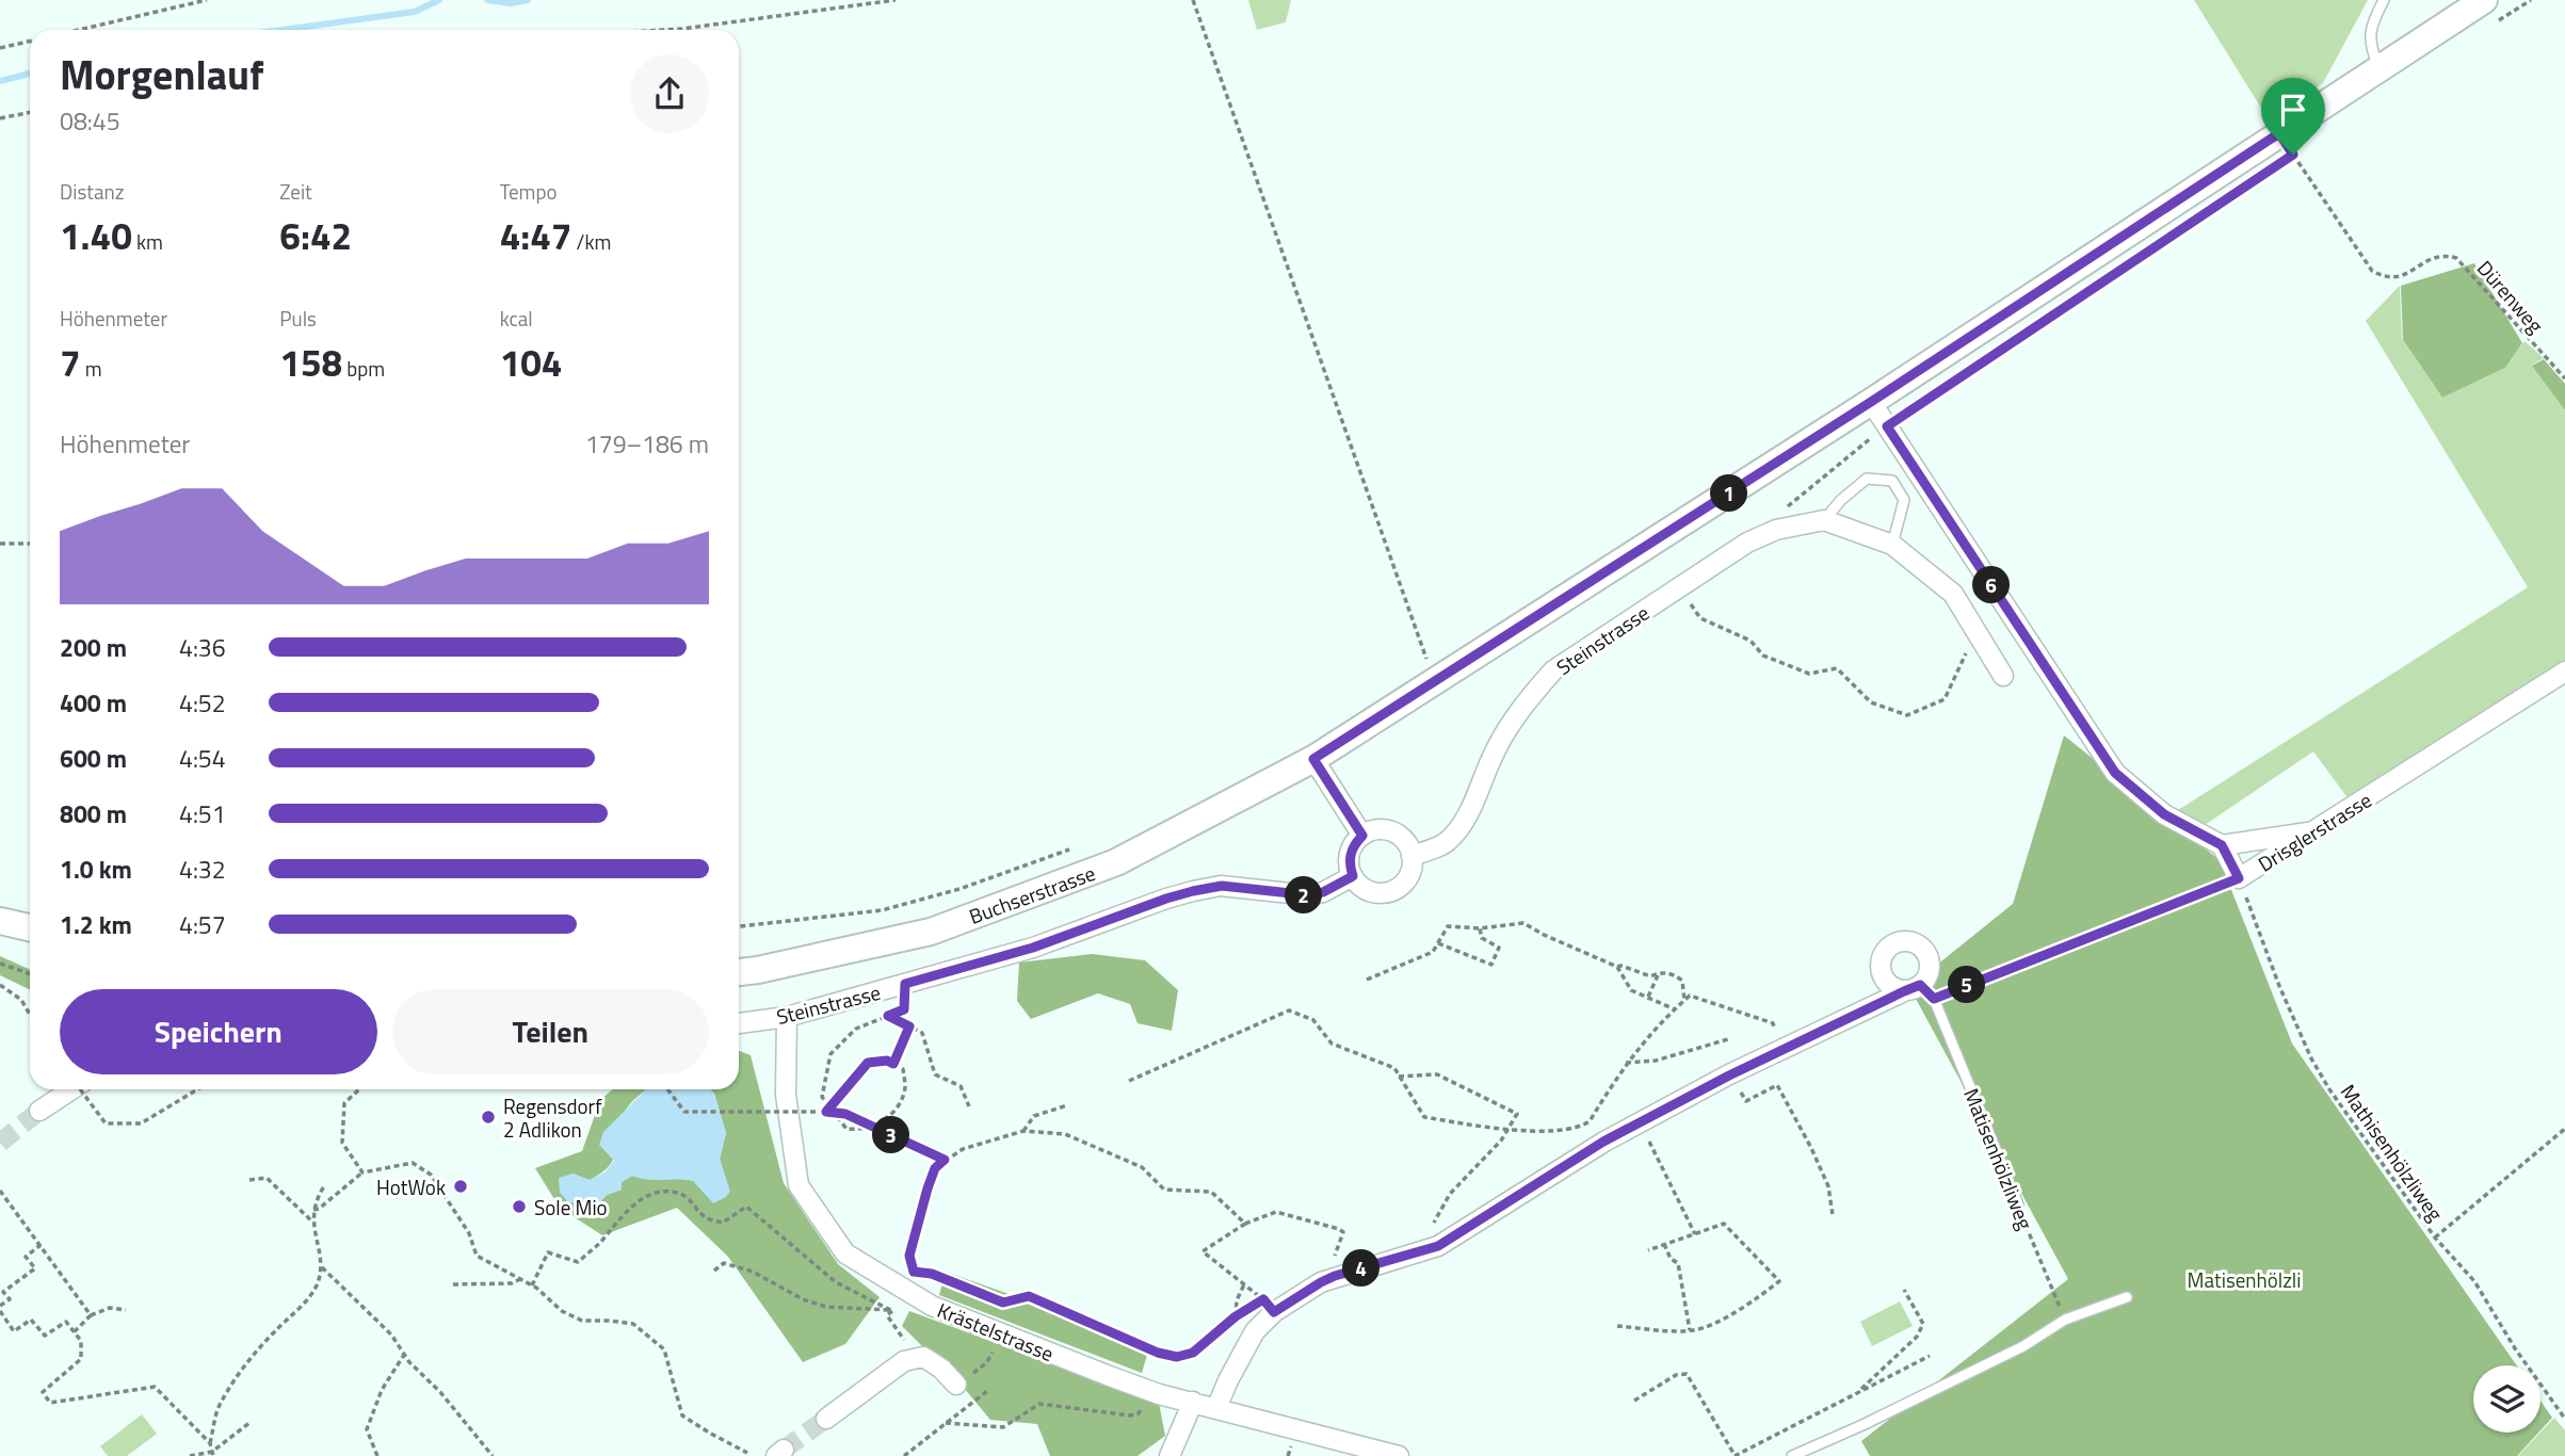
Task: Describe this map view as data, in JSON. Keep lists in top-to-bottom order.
{
  "streets": {
    "main road": ["Buchserstrasse"],
    "street": ["Steinstrasse", "Drisglerstrasse", "Krästelstrasse"],
    "lane": ["Matisenhölzliweg"],
    "path": ["Dürenweg", "Mathisenhölzliweg"]
  },
  "crossings": [
    ["Dürenweg", "Buchserstrasse"],
    ["Steinstrasse", "Krästelstrasse"],
    ["Drisglerstrasse", "Mathisenhölzliweg"]
  ],
  "parks": ["Matisenhölzli"],
  "places": ["Regensdorf 2 Adlikon", "HotWok", "Sole Mio"],
  "page": {
    "heading": ["Morgenlauf", "08:45"],
    "stats": [
      ["Distanz", "1.40 km"],
      ["Zeit", "6:42"],
      ["Tempo", "4:47 /km"],
      ["Höhenmeter", "7 m"],
      ["Puls", "158 bpm"],
      ["kcal", "104"]
    ],
    "chart": ["Höhenmeter", "179–186 m"],
    "pins": [
      "1",
      "6",
      "2",
      "5",
      "3",
      "4"
    ],
    "list": [
      {
        "name": "200 m",
        "note": "4:36"
      },
      {
        "name": "400 m",
        "note": "4:52"
      },
      {
        "name": "600 m",
        "note": "4:54"
      },
      {
        "name": "800 m",
        "note": "4:51"
      },
      {
        "name": "1.0 km",
        "note": "4:32"
      },
      {
        "name": "1.2 km",
        "note": "4:57"
      }
    ],
    "buttons": ["Speichern", "Teilen"]
  }
}
